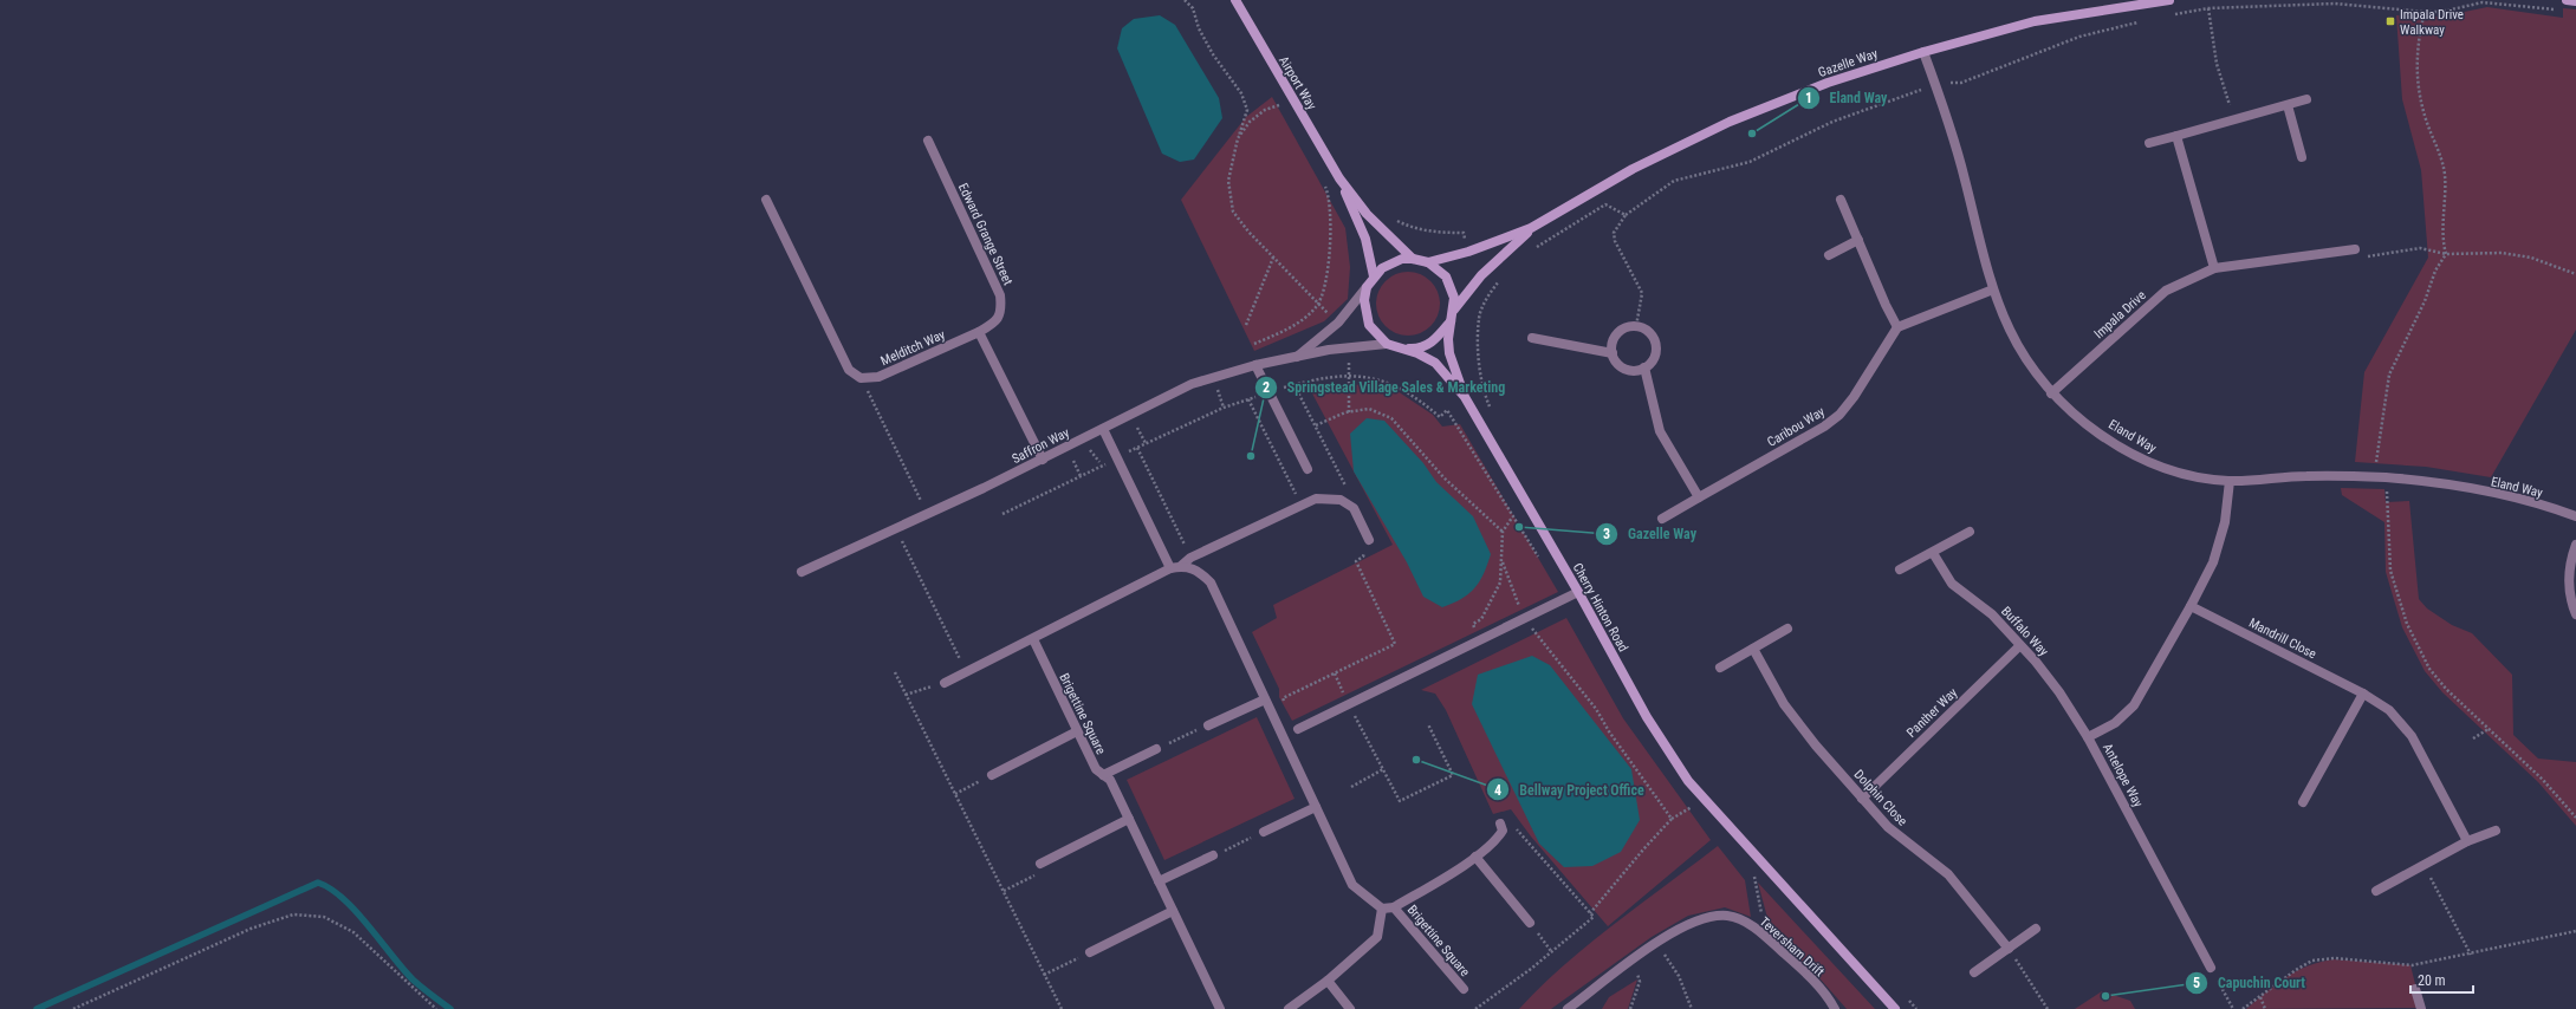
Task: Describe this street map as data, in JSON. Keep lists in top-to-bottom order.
{
  "streets": {
    "street": [
      "Gazelle Way",
      "Airport Way",
      "Edward Grange Street",
      "Impala Drive",
      "Melditch Way",
      "Caribou Way",
      "Eland Way",
      "Saffron Way",
      "Cherry Hinton Road",
      "Buffalo Way",
      "Mandrill Close",
      "Panther Way",
      "Brigettine Square",
      "Antelope Way",
      "Dolphin Close",
      "Teversham Drift"
    ]
  },
  "crossings": [
    ["Gazelle Way", "Airport Way"],
    ["Gazelle Way", "Eland Way"],
    ["Gazelle Way", "Saffron Way"],
    ["Airport Way", "Saffron Way"],
    ["Edward Grange Street", "Melditch Way"],
    ["Impala Drive", "Eland Way"],
    ["Eland Way", "Antelope Way"],
    ["Buffalo Way", "Panther Way"],
    ["Buffalo Way", "Antelope Way"],
    ["Mandrill Close", "Antelope Way"],
    ["Panther Way", "Dolphin Close"]
  ],
  "places": {
    "transit": ["Impala Drive Walkway"],
    "other": [
      "Eland Way",
      "Springstead Village Sales & Marketing",
      "Gazelle Way",
      "Bellway Project Office",
      "Capuchin Court"
    ]
  },
  "scale_bar": "20 m"
}
